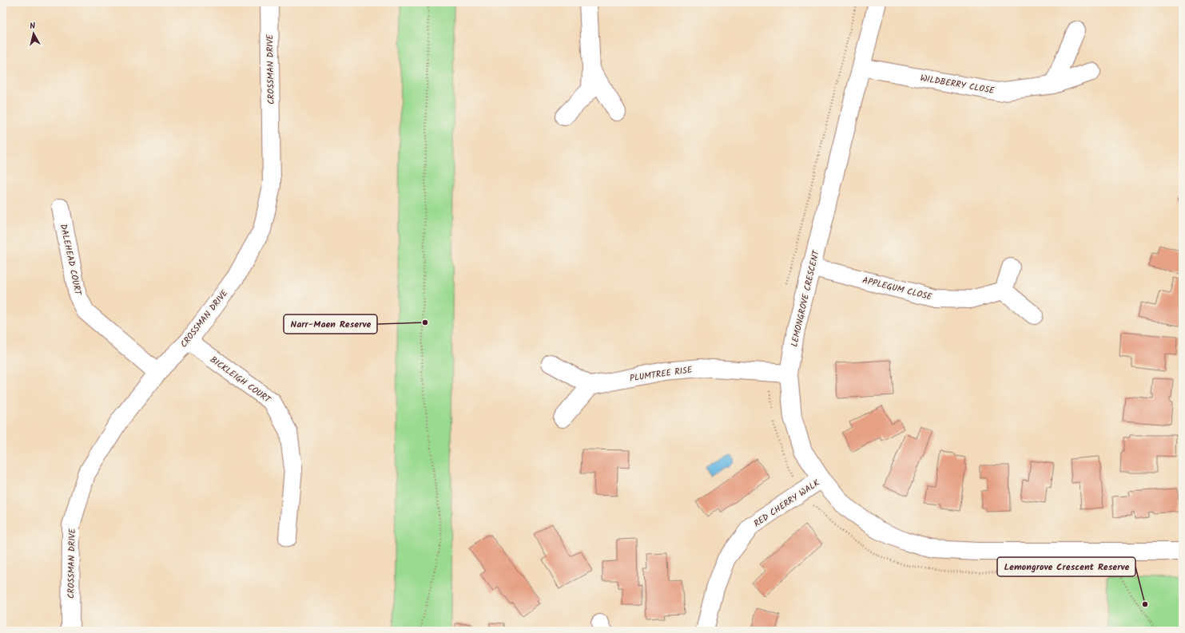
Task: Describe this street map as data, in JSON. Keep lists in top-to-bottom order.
{
  "streets": {
    "street": [
      "CROSSMAN DRIVE",
      "WILDBERRY CLOSE",
      "DALEHEAD COURT",
      "APPLEGUM CLOSE",
      "LEMONGROVE CRESCENT",
      "PLUMTREE RISE",
      "BICKLEIGH COURT",
      "RED CHERRY WALK"
    ]
  },
  "crossings": [
    ["CROSSMAN DRIVE", "DALEHEAD COURT"],
    ["CROSSMAN DRIVE", "BICKLEIGH COURT"],
    ["WILDBERRY CLOSE", "LEMONGROVE CRESCENT"],
    ["APPLEGUM CLOSE", "LEMONGROVE CRESCENT"],
    ["LEMONGROVE CRESCENT", "PLUMTREE RISE"],
    ["LEMONGROVE CRESCENT", "RED CHERRY WALK"]
  ],
  "places": ["Narr-Maen Reserve", "Lemongrove Crescent Reserve"],
  "north": "top"
}
